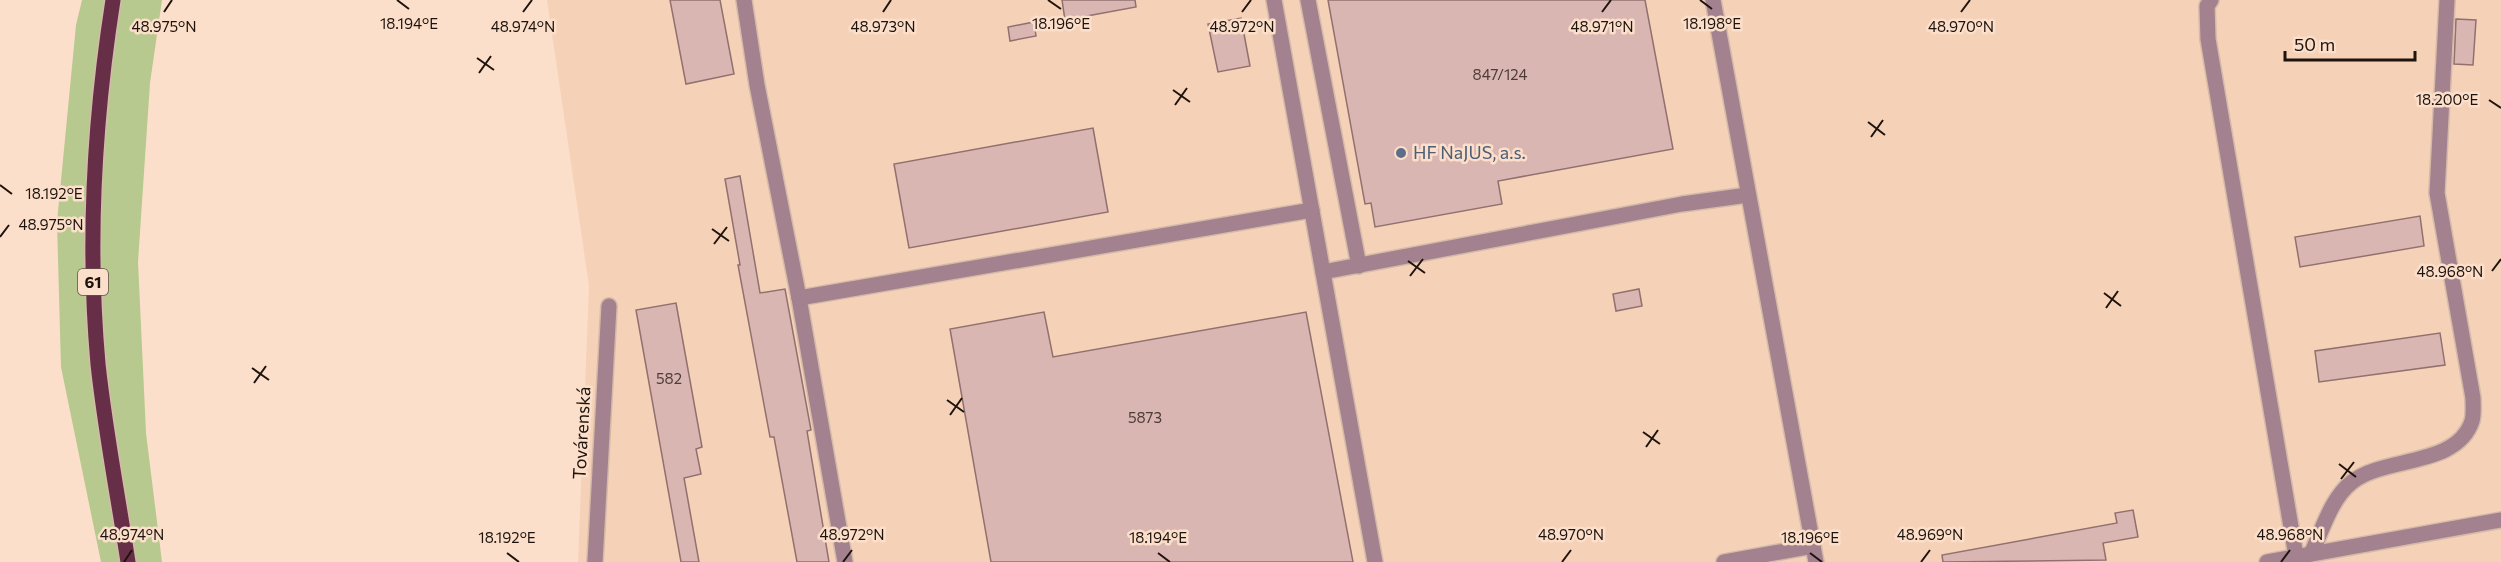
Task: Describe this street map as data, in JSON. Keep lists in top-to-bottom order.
{
  "streets": {
    "main road": ["61"],
    "lane": ["Továrenská"]
  },
  "places": ["HF NaJUS, a.s."],
  "house_numbers": ["847/124", "582", "5873"],
  "scale_bar": "50 m",
  "coordinates": [
    "18.194°E",
    "18.196°E",
    "18.198°E",
    "48.975°N",
    "48.974°N",
    "48.973°N",
    "48.972°N",
    "48.971°N",
    "48.970°N",
    "18.200°E",
    "18.192°E",
    "48.968°N",
    "48.969°N"
  ]
}
